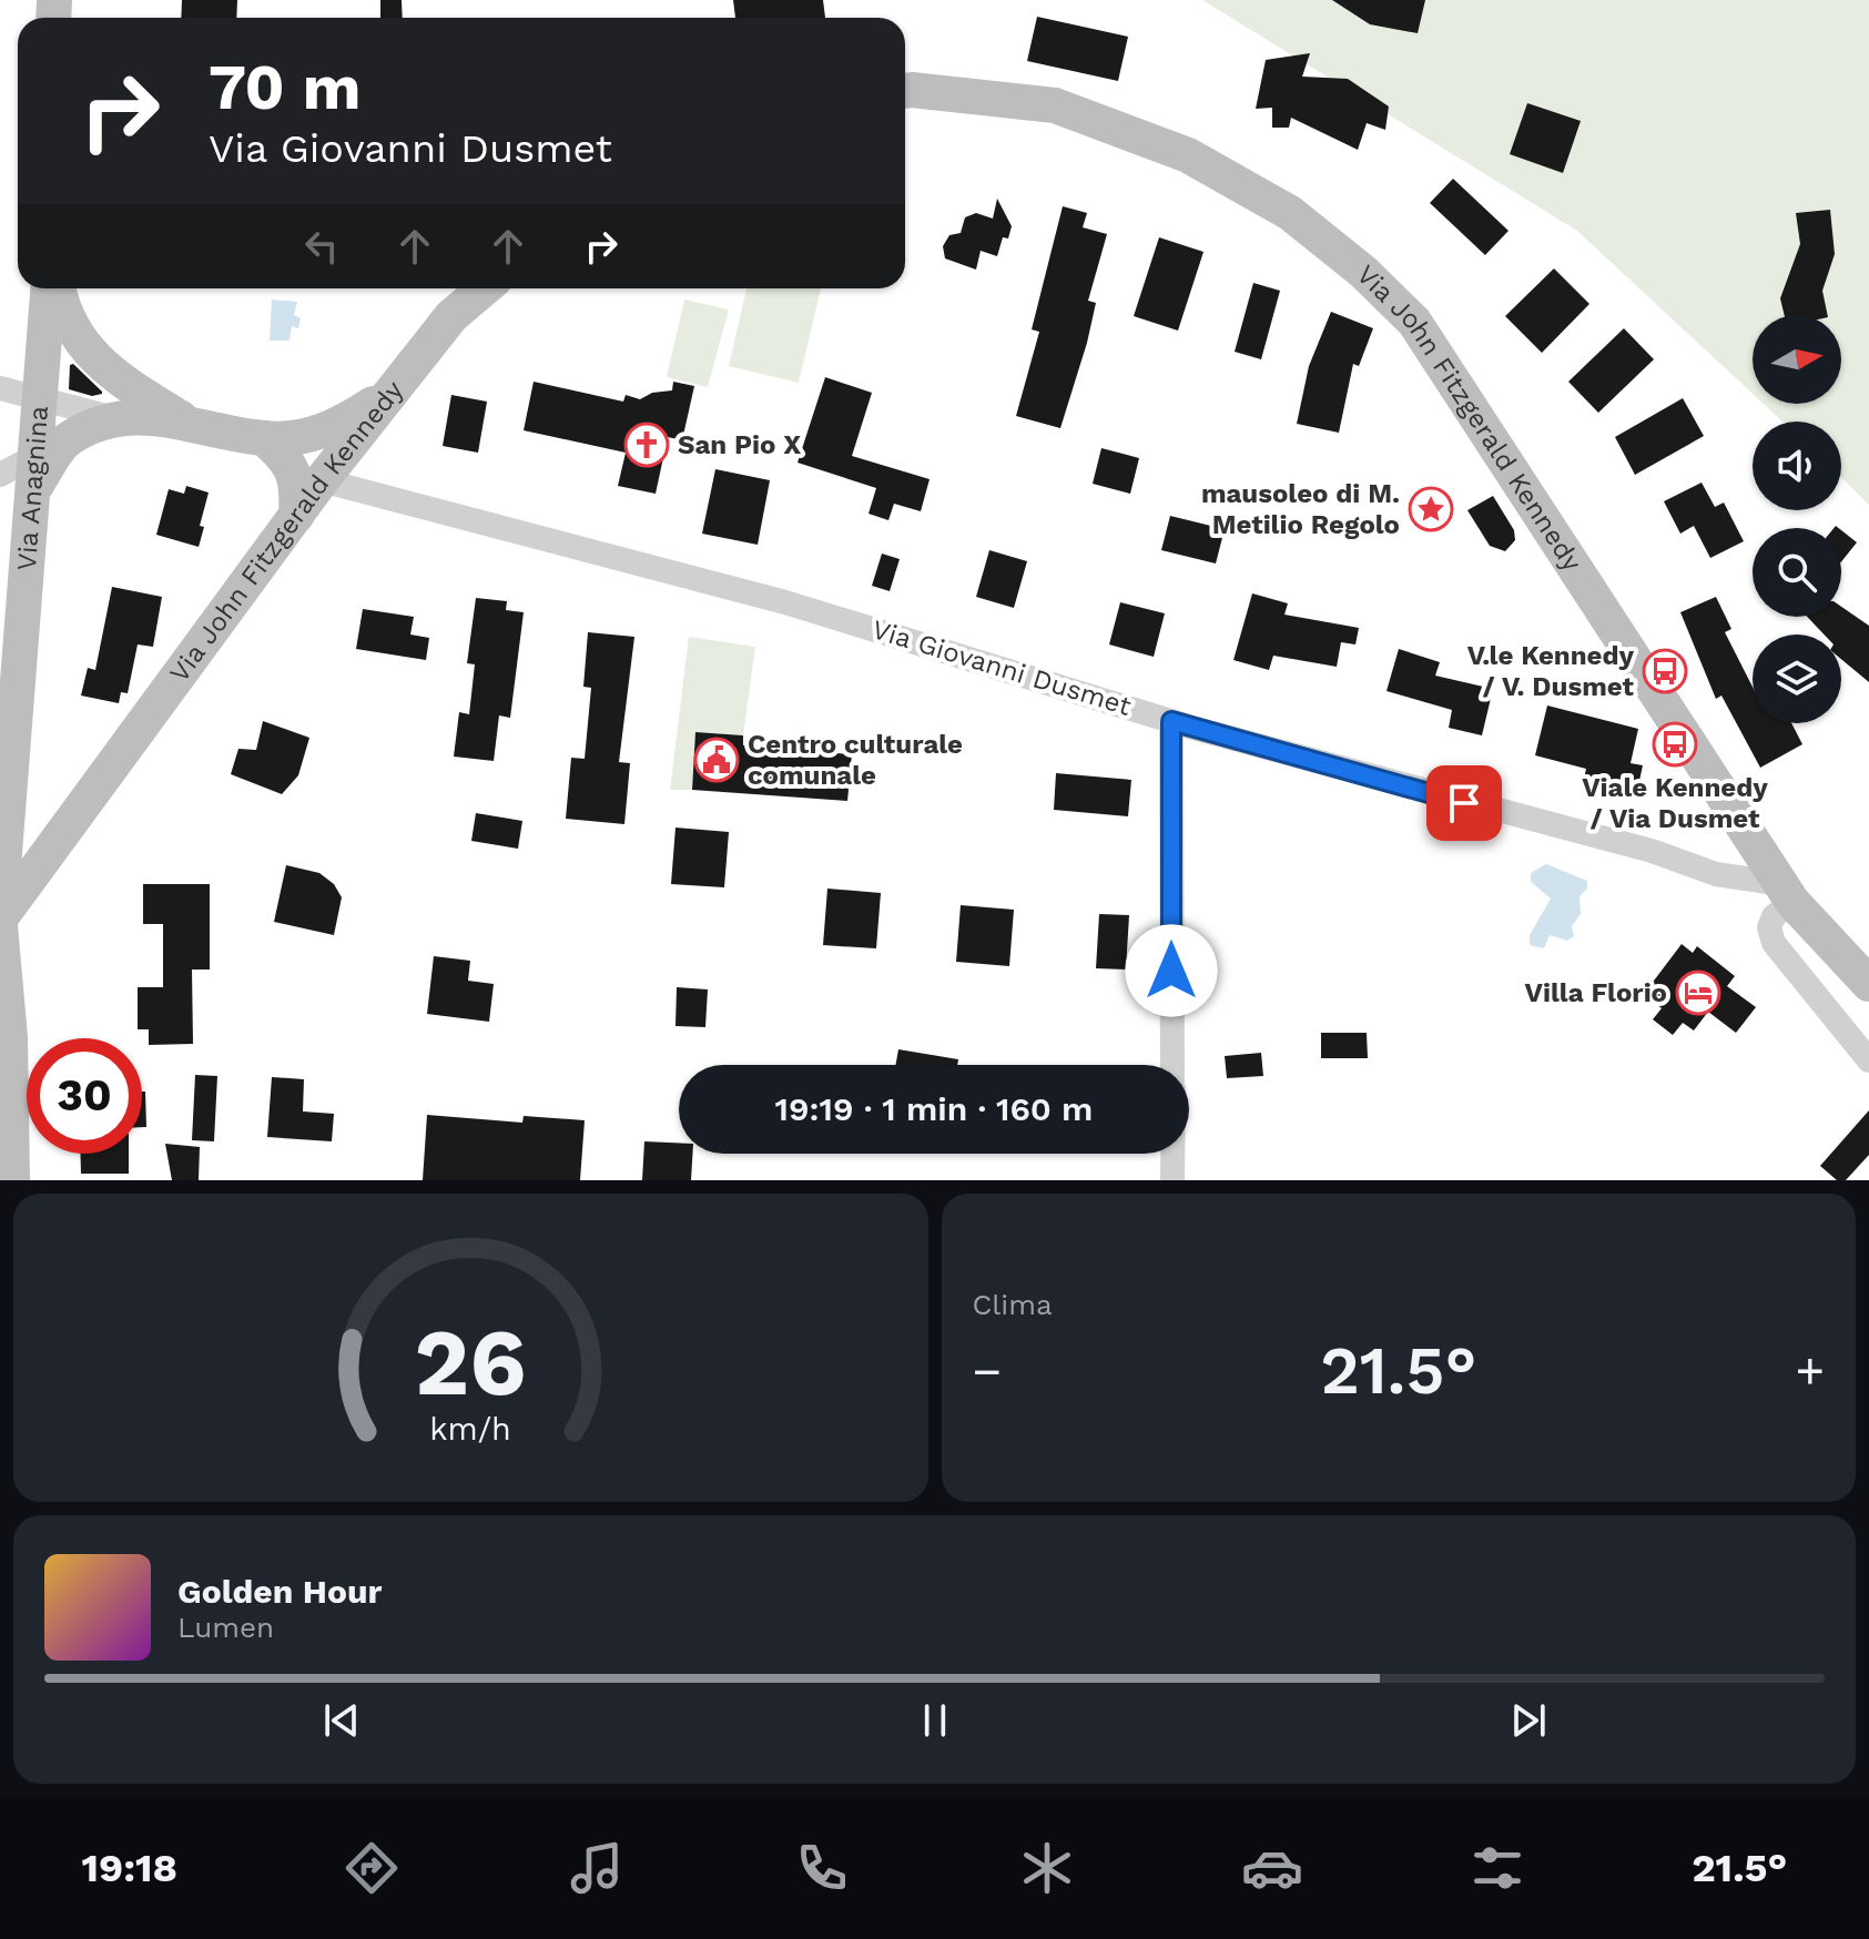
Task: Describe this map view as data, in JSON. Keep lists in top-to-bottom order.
{
  "streets": {
    "main road": ["Via John Fitzgerald Kennedy", "Via Anagnina"],
    "street": ["Via Giovanni Dusmet"]
  },
  "crossings": [
    ["Via John Fitzgerald Kennedy", "Via Giovanni Dusmet"]
  ],
  "places": {
    "church": ["San Pio X"],
    "place": ["mausoleo di M. Metilio Regolo"],
    "bus stop": ["V.le Kennedy / V. Dusmet", "Viale Kennedy / Via Dusmet"],
    "public building": ["Centro culturale comunale"],
    "hotel": ["Villa Florio"]
  },
  "north": "right",
  "page": {
    "turn": ["70 m", "Via Giovanni Dusmet"],
    "limit": "30",
    "trip": "19:19 · 1 min · 160 m",
    "tile": "Clima",
    "heat": ["−", "21.5°", "+"],
    "song": ["Golden Hour", "Lumen"],
    "tabs": ["19:18", "21.5°"],
    "gauge": ["26", "km/h"]
  }
}
